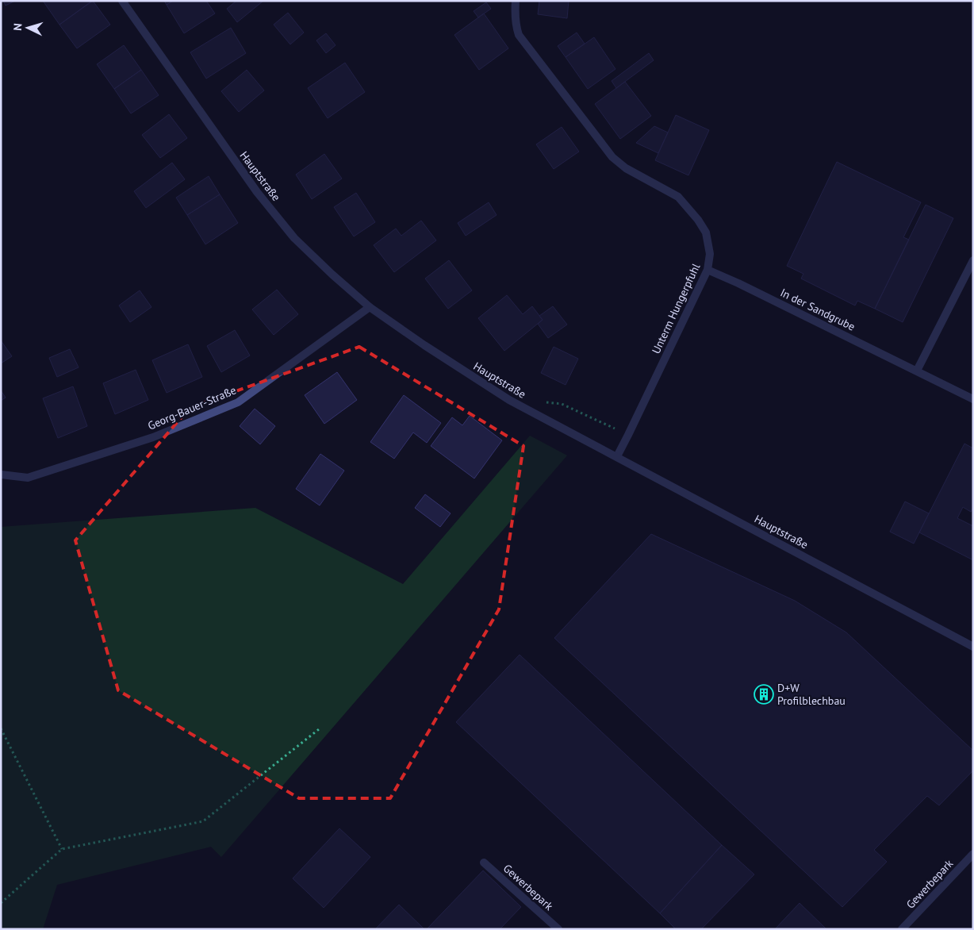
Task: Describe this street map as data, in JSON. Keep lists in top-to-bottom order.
{
  "streets": {
    "street": [
      "Hauptstraße",
      "Unterm Hungerpfuhl",
      "In der Sandgrube",
      "Georg-Bauer-Straße",
      "Gewerbepark"
    ]
  },
  "crossings": [
    ["Hauptstraße", "Unterm Hungerpfuhl"],
    ["Hauptstraße", "Georg-Bauer-Straße"],
    ["Unterm Hungerpfuhl", "In der Sandgrube"]
  ],
  "places": {
    "building": ["D+W Profilblechbau"]
  },
  "north": "left"
}
